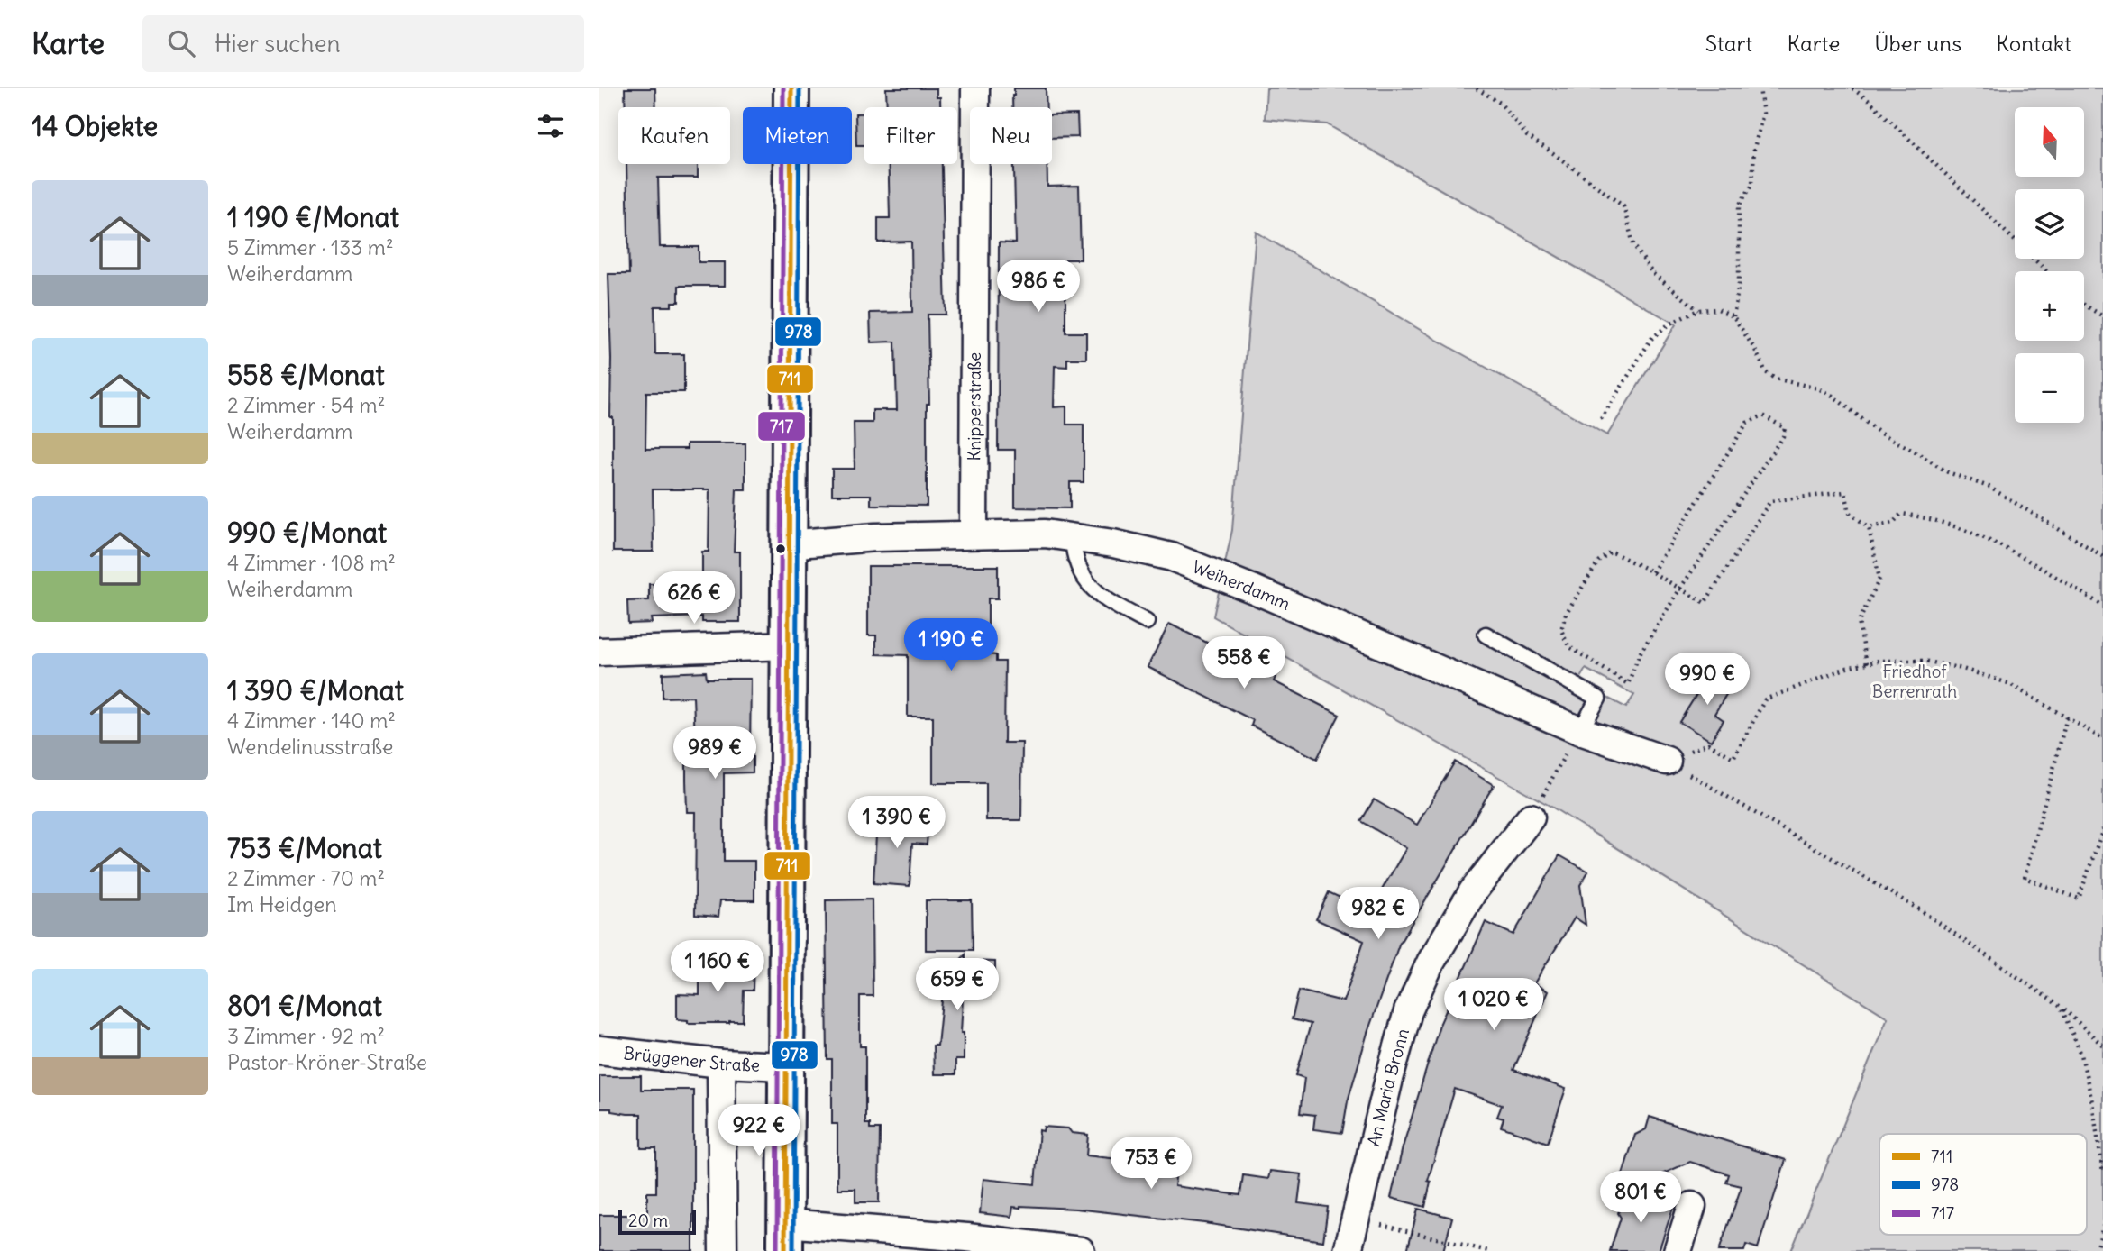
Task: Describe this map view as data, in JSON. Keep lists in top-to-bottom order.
{
  "streets": {
    "street": [
      "Knipperstraße",
      "Weiherdamm",
      "Brüggener Straße",
      "An Maria Bronn"
    ]
  },
  "crossings": [
    ["Knipperstraße", "Weiherdamm"]
  ],
  "parks": ["Friedhof Berrenrath"],
  "lines": ["transit line 711", "transit line 978", "transit line 717"],
  "legend": ["711", "978", "717"],
  "scale_bar": "20 m",
  "north": "top",
  "page": {
    "header": "Karte",
    "search": "Hier suchen",
    "nav": [
      "Start",
      "Karte",
      "Über uns",
      "Kontakt"
    ],
    "heading": "14 Objekte",
    "map_buttons": ["+", "−"],
    "chip": [
      "Kaufen",
      "Mieten",
      "Filter",
      "Neu"
    ],
    "list": [
      {
        "name": "1 190 €/Monat",
        "note": "5 Zimmer · 133 m² · Weiherdamm"
      },
      {
        "name": "558 €/Monat",
        "note": "2 Zimmer · 54 m² · Weiherdamm"
      },
      {
        "name": "990 €/Monat",
        "note": "4 Zimmer · 108 m² · Weiherdamm"
      },
      {
        "name": "1 390 €/Monat",
        "note": "4 Zimmer · 140 m² · Wendelinusstraße"
      },
      {
        "name": "753 €/Monat",
        "note": "2 Zimmer · 70 m² · Im Heidgen"
      },
      {
        "name": "801 €/Monat",
        "note": "3 Zimmer · 92 m² · Pastor-Kröner-Straße"
      }
    ],
    "price": [
      "986 €",
      "626 €",
      "1 190 €",
      "558 €",
      "990 €",
      "989 €",
      "1 390 €",
      "982 €",
      "1 160 €",
      "659 €",
      "1 020 €",
      "922 €",
      "753 €",
      "801 €"
    ],
    "scale": "20 m"
  }
}
